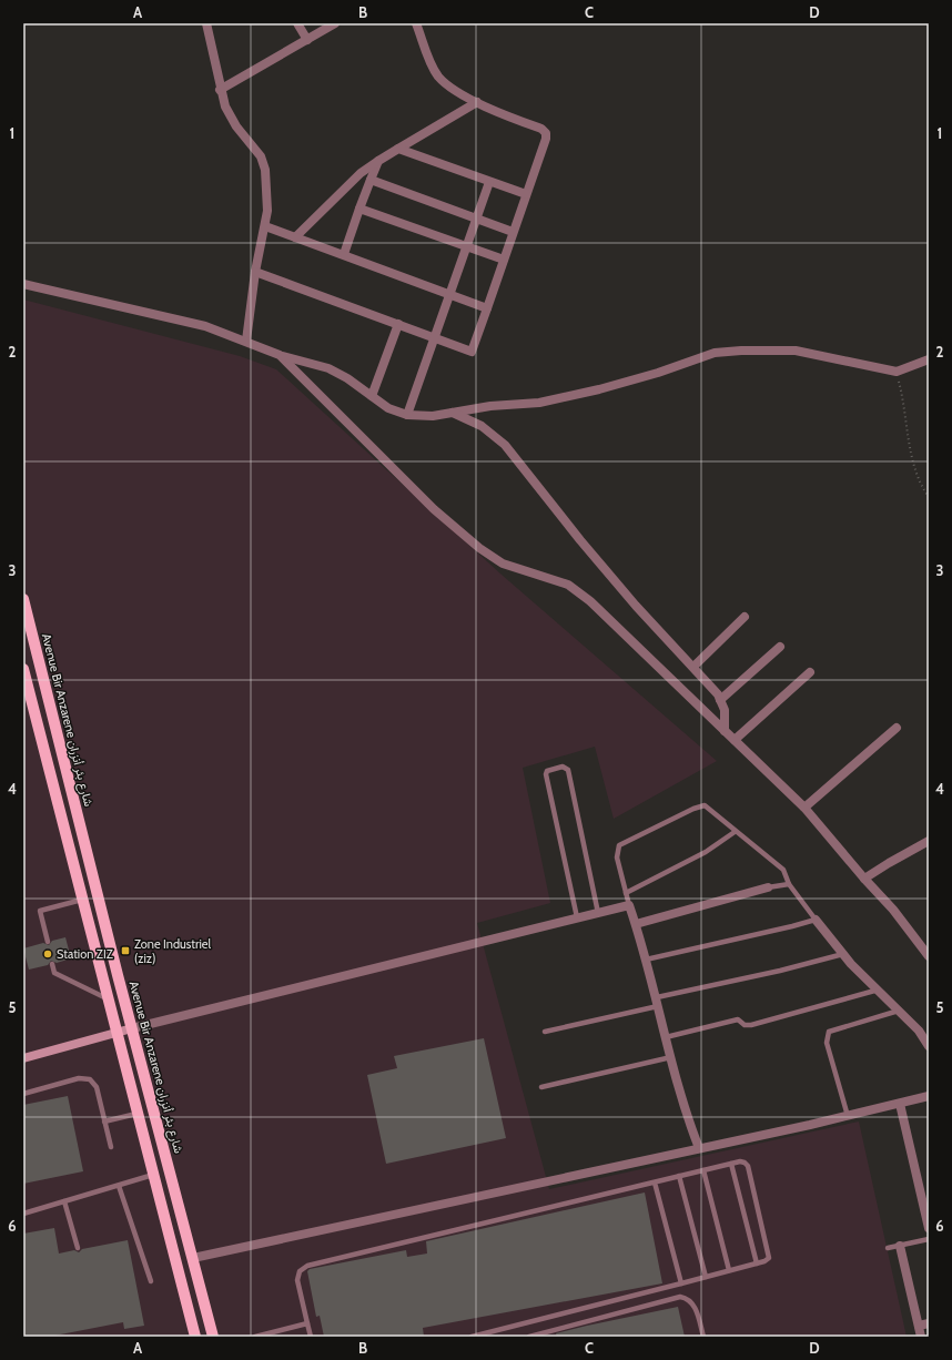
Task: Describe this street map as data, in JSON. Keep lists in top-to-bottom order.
{
  "streets": {
    "main road": ["Avenue Bir Anzarene شارع بئر أنزران"]
  },
  "places": {
    "transit": ["Zone Industriel (ziz)"],
    "other": ["Station ZIZ"]
  },
  "grid": {
    "columns": [
      "A",
      "B",
      "C",
      "D"
    ],
    "rows": [
      "1",
      "2",
      "3",
      "4",
      "5",
      "6"
    ]
  }
}
